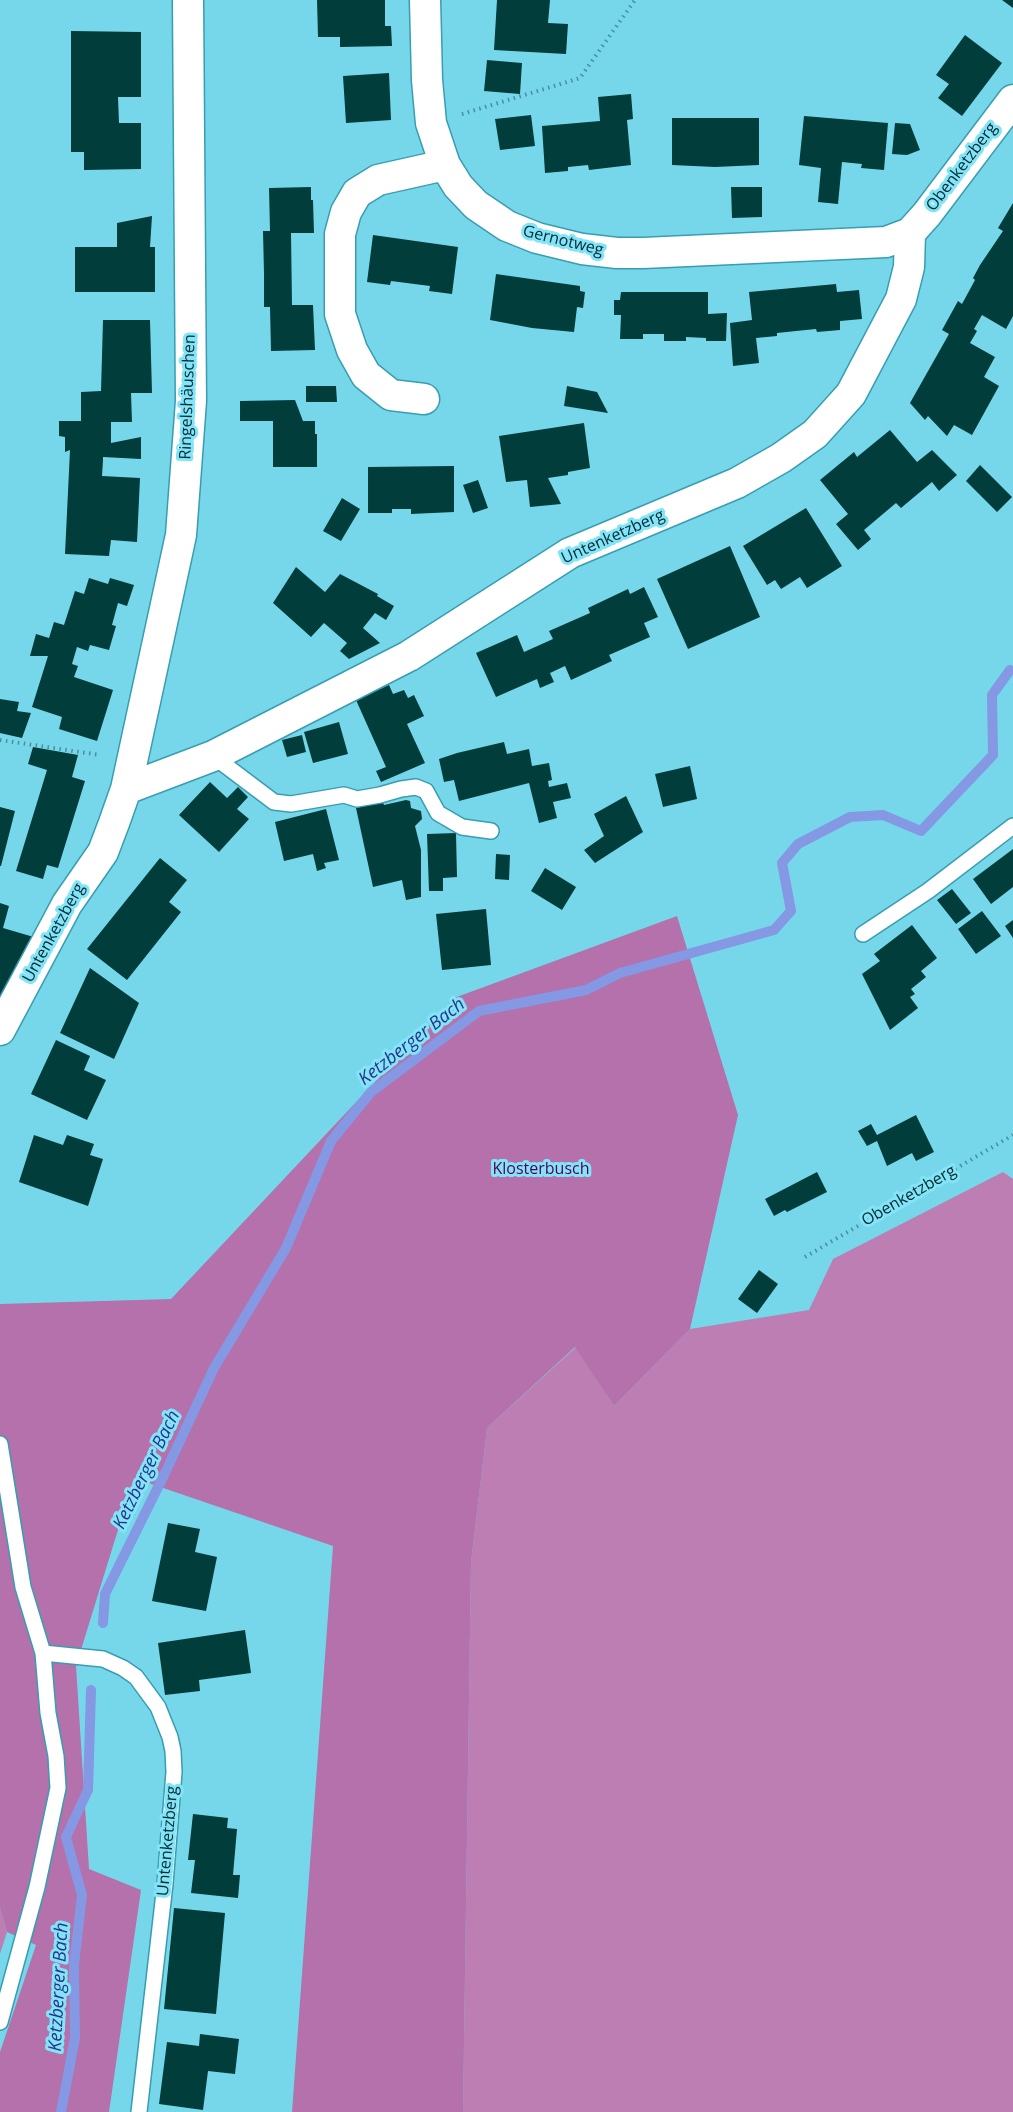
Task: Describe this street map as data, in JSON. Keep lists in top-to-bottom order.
{
  "streets": {
    "street": [
      "Obenketzberg",
      "Gernotweg",
      "Ringelshäuschen",
      "Untenketzberg"
    ]
  },
  "crossings": [
    ["Obenketzberg", "Gernotweg"],
    ["Obenketzberg", "Untenketzberg"],
    ["Gernotweg", "Untenketzberg"],
    ["Ringelshäuschen", "Untenketzberg"]
  ],
  "water": ["Ketzberger Bach"],
  "parks": ["Klosterbusch"]
}
